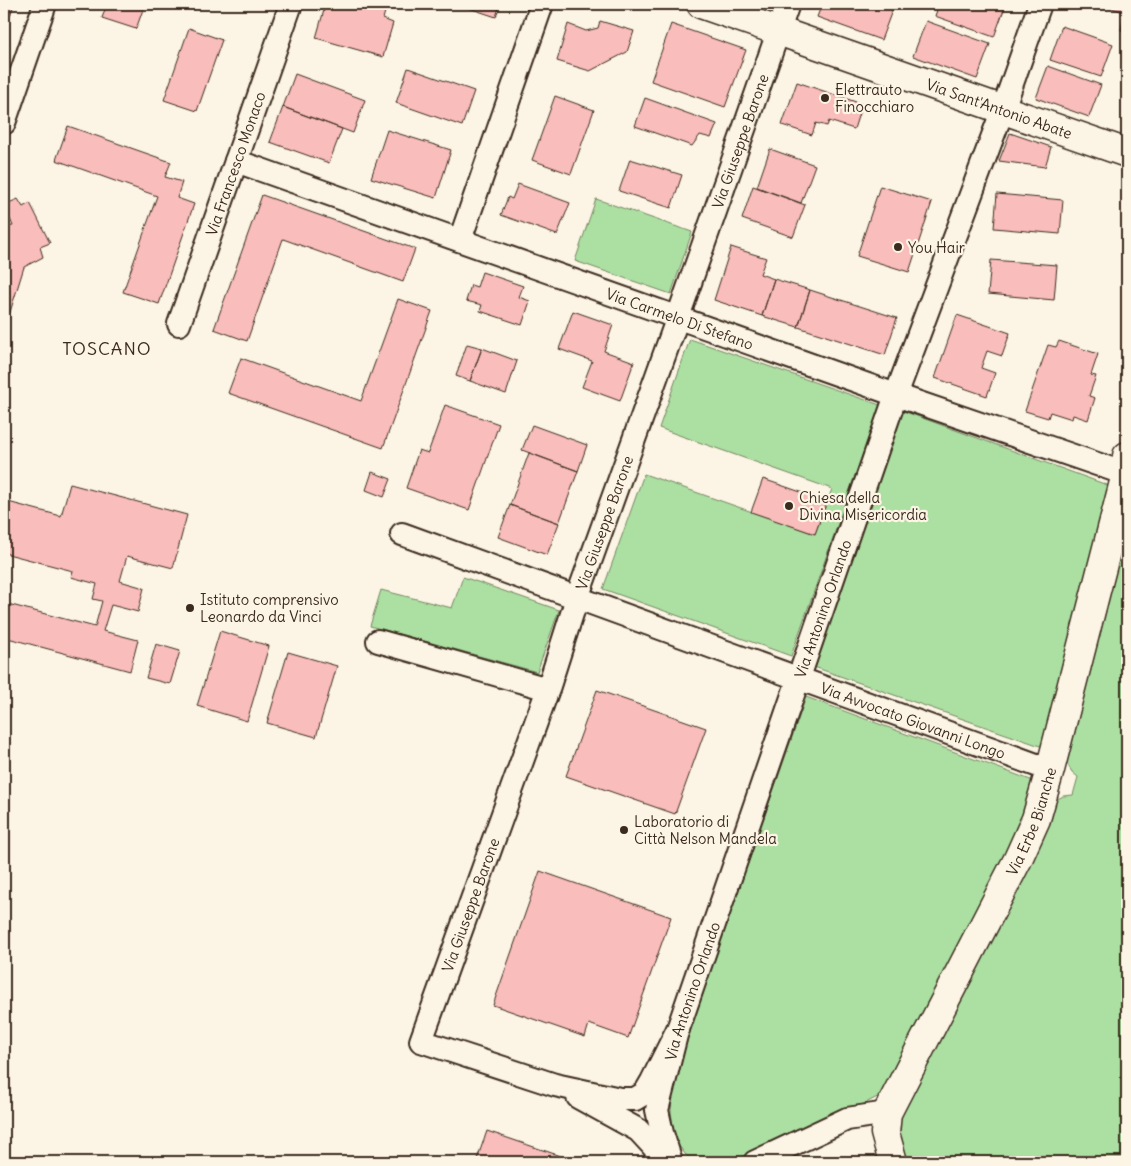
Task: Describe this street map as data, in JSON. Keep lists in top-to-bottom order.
{
  "streets": {
    "street": [
      "Via Sant'Antonio Abate",
      "Via Giuseppe Barone",
      "Via Francesco Monaco",
      "Via Carmelo Di Stefano",
      "Via Antonino Orlando",
      "Via Avvocato Giovanni Longo",
      "Via Erbe Bianche"
    ]
  },
  "crossings": [
    ["Via Sant'Antonio Abate", "Via Giuseppe Barone"],
    ["Via Sant'Antonio Abate", "Via Antonino Orlando"],
    ["Via Giuseppe Barone", "Via Carmelo Di Stefano"],
    ["Via Giuseppe Barone", "Via Avvocato Giovanni Longo"],
    ["Via Francesco Monaco", "Via Carmelo Di Stefano"],
    ["Via Carmelo Di Stefano", "Via Antonino Orlando"],
    ["Via Carmelo Di Stefano", "Via Erbe Bianche"],
    ["Via Antonino Orlando", "Via Avvocato Giovanni Longo"],
    ["Via Avvocato Giovanni Longo", "Via Erbe Bianche"]
  ],
  "districts": ["TOSCANO"],
  "places": [
    "Elettrauto Finocchiaro",
    "You Hair",
    "Chiesa della Divina Misericordia",
    "Istituto comprensivo Leonardo da Vinci",
    "Laboratorio di Città Nelson Mandela"
  ]
}
